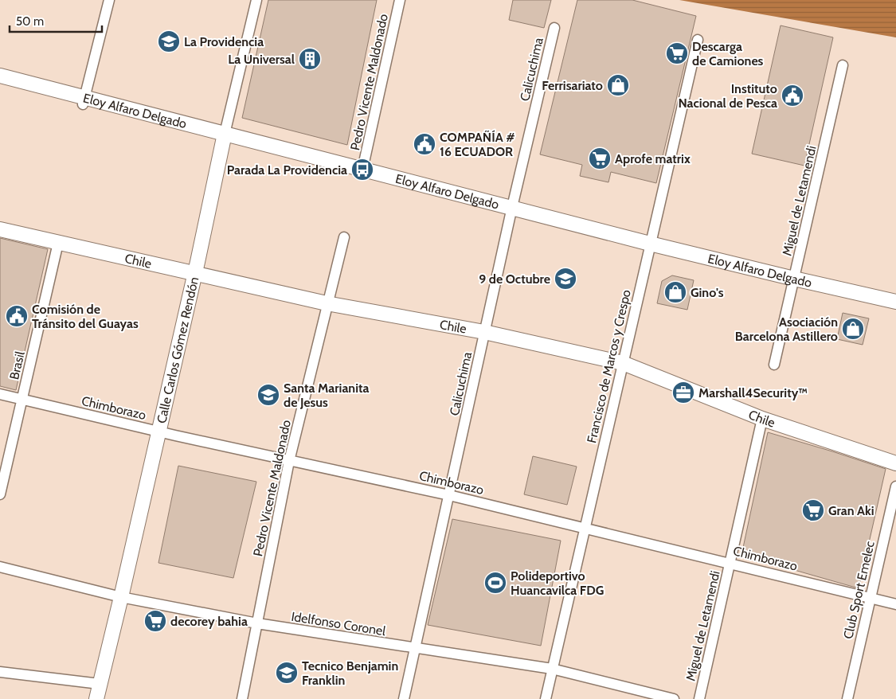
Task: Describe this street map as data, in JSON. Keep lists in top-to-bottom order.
{
  "streets": {
    "main road": ["Eloy Alfaro Delgado", "Chile", "Calle Carlos Gómez Rendón"],
    "street": [
      "Calicuchima",
      "Pedro Vicente Maldonado",
      "Miguel de Letamendi",
      "Brasil",
      "Francisco de Marcos y Crespo",
      "Chimborazo",
      "Club Sport Emelec",
      "Idelfonso Coronel"
    ]
  },
  "crossings": [
    ["Calicuchima", "Eloy Alfaro Delgado"],
    ["Calicuchima", "Chile"],
    ["Calicuchima", "Chimborazo"],
    ["Calicuchima", "Idelfonso Coronel"],
    ["Pedro Vicente Maldonado", "Eloy Alfaro Delgado"],
    ["Pedro Vicente Maldonado", "Chile"],
    ["Pedro Vicente Maldonado", "Chimborazo"],
    ["Pedro Vicente Maldonado", "Idelfonso Coronel"],
    ["Eloy Alfaro Delgado", "Miguel de Letamendi"],
    ["Eloy Alfaro Delgado", "Calle Carlos Gómez Rendón"],
    ["Eloy Alfaro Delgado", "Francisco de Marcos y Crespo"],
    ["Miguel de Letamendi", "Chile"],
    ["Miguel de Letamendi", "Chimborazo"],
    ["Chile", "Calle Carlos Gómez Rendón"],
    ["Chile", "Brasil"],
    ["Chile", "Francisco de Marcos y Crespo"],
    ["Calle Carlos Gómez Rendón", "Chimborazo"],
    ["Calle Carlos Gómez Rendón", "Idelfonso Coronel"],
    ["Brasil", "Chimborazo"],
    ["Francisco de Marcos y Crespo", "Chimborazo"],
    ["Francisco de Marcos y Crespo", "Idelfonso Coronel"],
    ["Chimborazo", "Club Sport Emelec"]
  ],
  "places": {
    "school or university": [
      "La Providencia",
      "9 de Octubre",
      "Santa Marianita de Jesus",
      "Tecnico Benjamin Franklin"
    ],
    "supermarket": [
      "Descarga de Camiones",
      "Aprofe matrix",
      "Gran Aki",
      "decorey bahia"
    ],
    "building": ["La Universal"],
    "shop": ["Ferrisariato", "Gino's", "Asociación Barcelona Astillero"],
    "public building": ["Instituto Nacional de Pesca", "COMPAÑÍA # 16 ECUADOR", "Comisión de Tránsito del Guayas"],
    "bus stop": ["Parada La Providencia"],
    "office": ["Marshall4Security™"],
    "sports": ["Polideportivo Huancavilca FDG"]
  },
  "scale_bar": "50 m"
}
